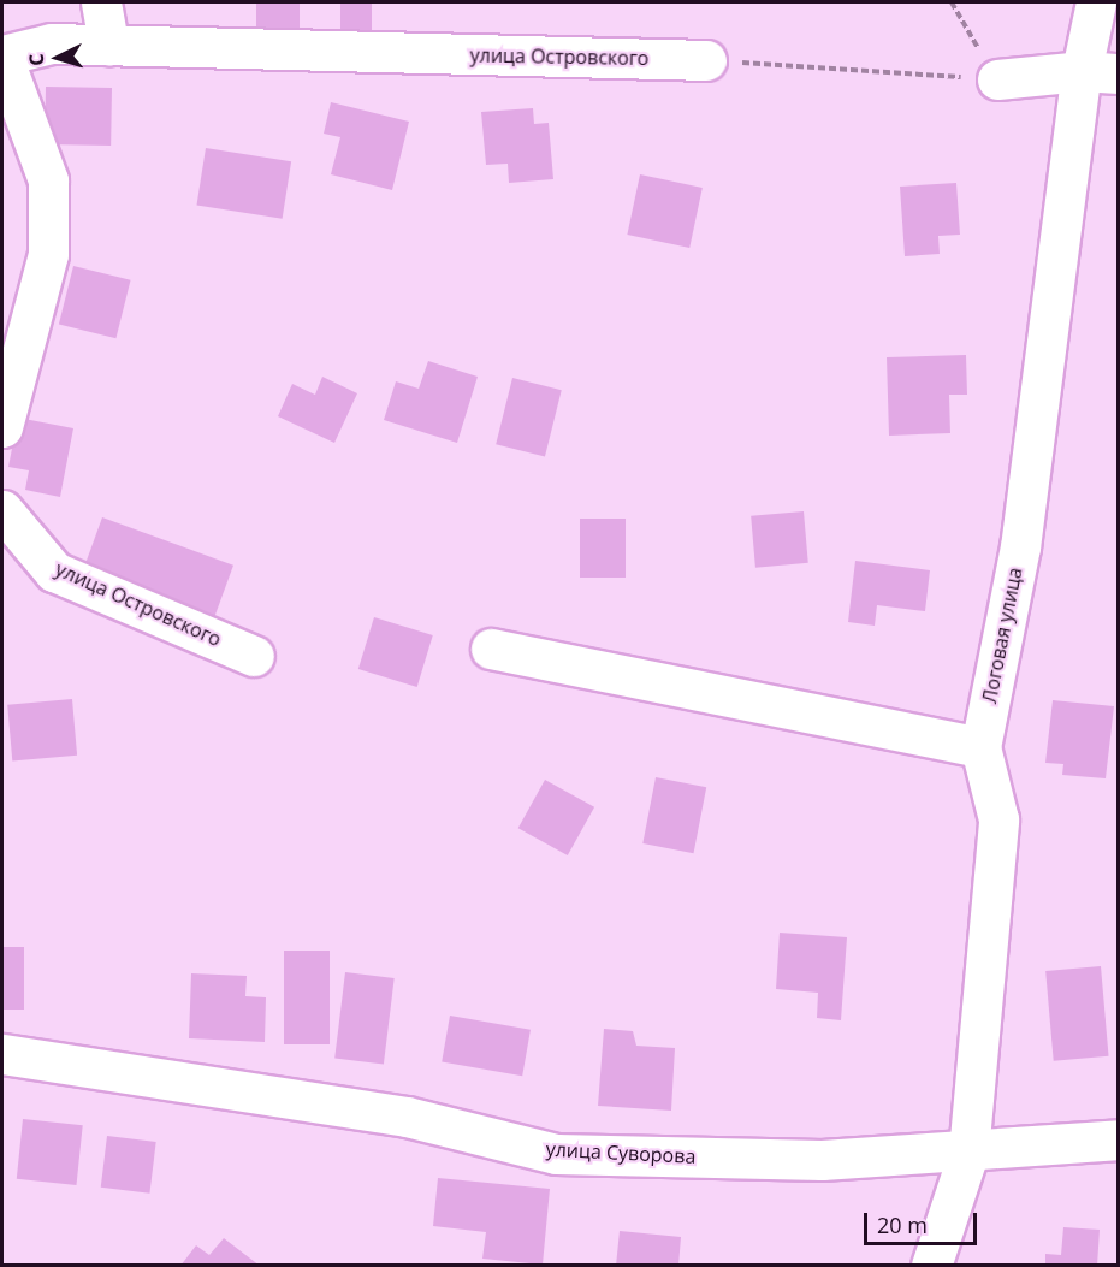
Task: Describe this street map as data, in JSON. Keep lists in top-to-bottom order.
{
  "streets": {
    "street": ["улица Островского", "Логовая улица", "улица Суворова"]
  },
  "crossings": [
    ["Логовая улица", "улица Суворова"]
  ],
  "scale_bar": "20 m",
  "north": "left"
}
